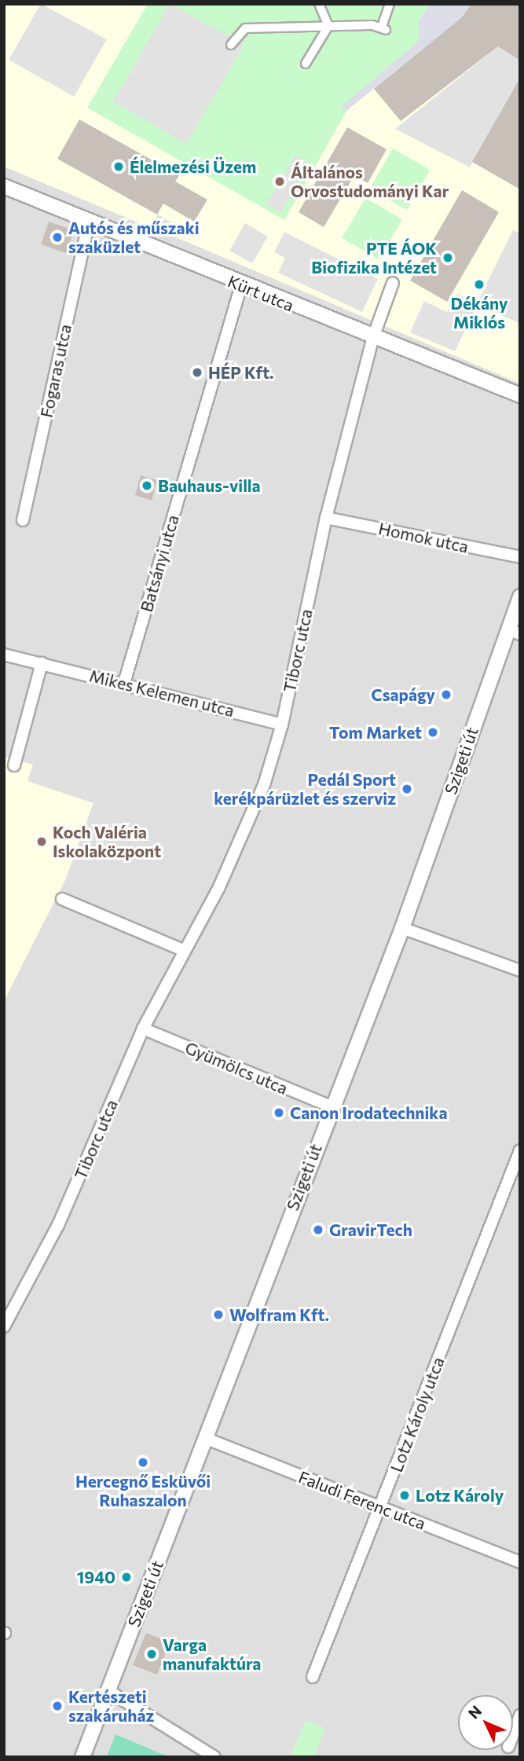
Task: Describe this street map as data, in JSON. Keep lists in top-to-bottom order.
{
  "streets": {
    "street": [
      "Kürt utca",
      "Fogaras utca",
      "Homok utca",
      "Batsányi utca",
      "Tiborc utca",
      "Mikes Kelemen utca",
      "Szigeti út",
      "Gyümölcs utca",
      "Lotz Károly utca",
      "Faludi Ferenc utca"
    ]
  },
  "crossings": [
    ["Kürt utca", "Fogaras utca"],
    ["Kürt utca", "Batsányi utca"],
    ["Kürt utca", "Tiborc utca"],
    ["Homok utca", "Tiborc utca"],
    ["Batsányi utca", "Mikes Kelemen utca"],
    ["Tiborc utca", "Mikes Kelemen utca"],
    ["Tiborc utca", "Gyümölcs utca"],
    ["Szigeti út", "Gyümölcs utca"],
    ["Szigeti út", "Faludi Ferenc utca"],
    ["Lotz Károly utca", "Faludi Ferenc utca"]
  ],
  "places": [
    "Élelmezési Üzem",
    "Általános Orvostudományi Kar",
    "Autós és műszaki szaküzlet",
    "PTE ÁOK Biofizika Intézet",
    "Dékány Miklós",
    "HÉP Kft.",
    "Bauhaus-villa",
    "Csapágy",
    "Tom Market",
    "Pedál Sport kerékpárüzlet és szerviz",
    "Koch Valéria Iskolaközpont",
    "Canon Irodatechnika",
    "GravirTech",
    "Wolfram Kft.",
    "Hercegnő Esküvői Ruhaszalon",
    "Lotz Károly",
    "1940",
    "Varga manufaktúra",
    "Kertészeti szakáruház"
  ],
  "north": "top left"
}
